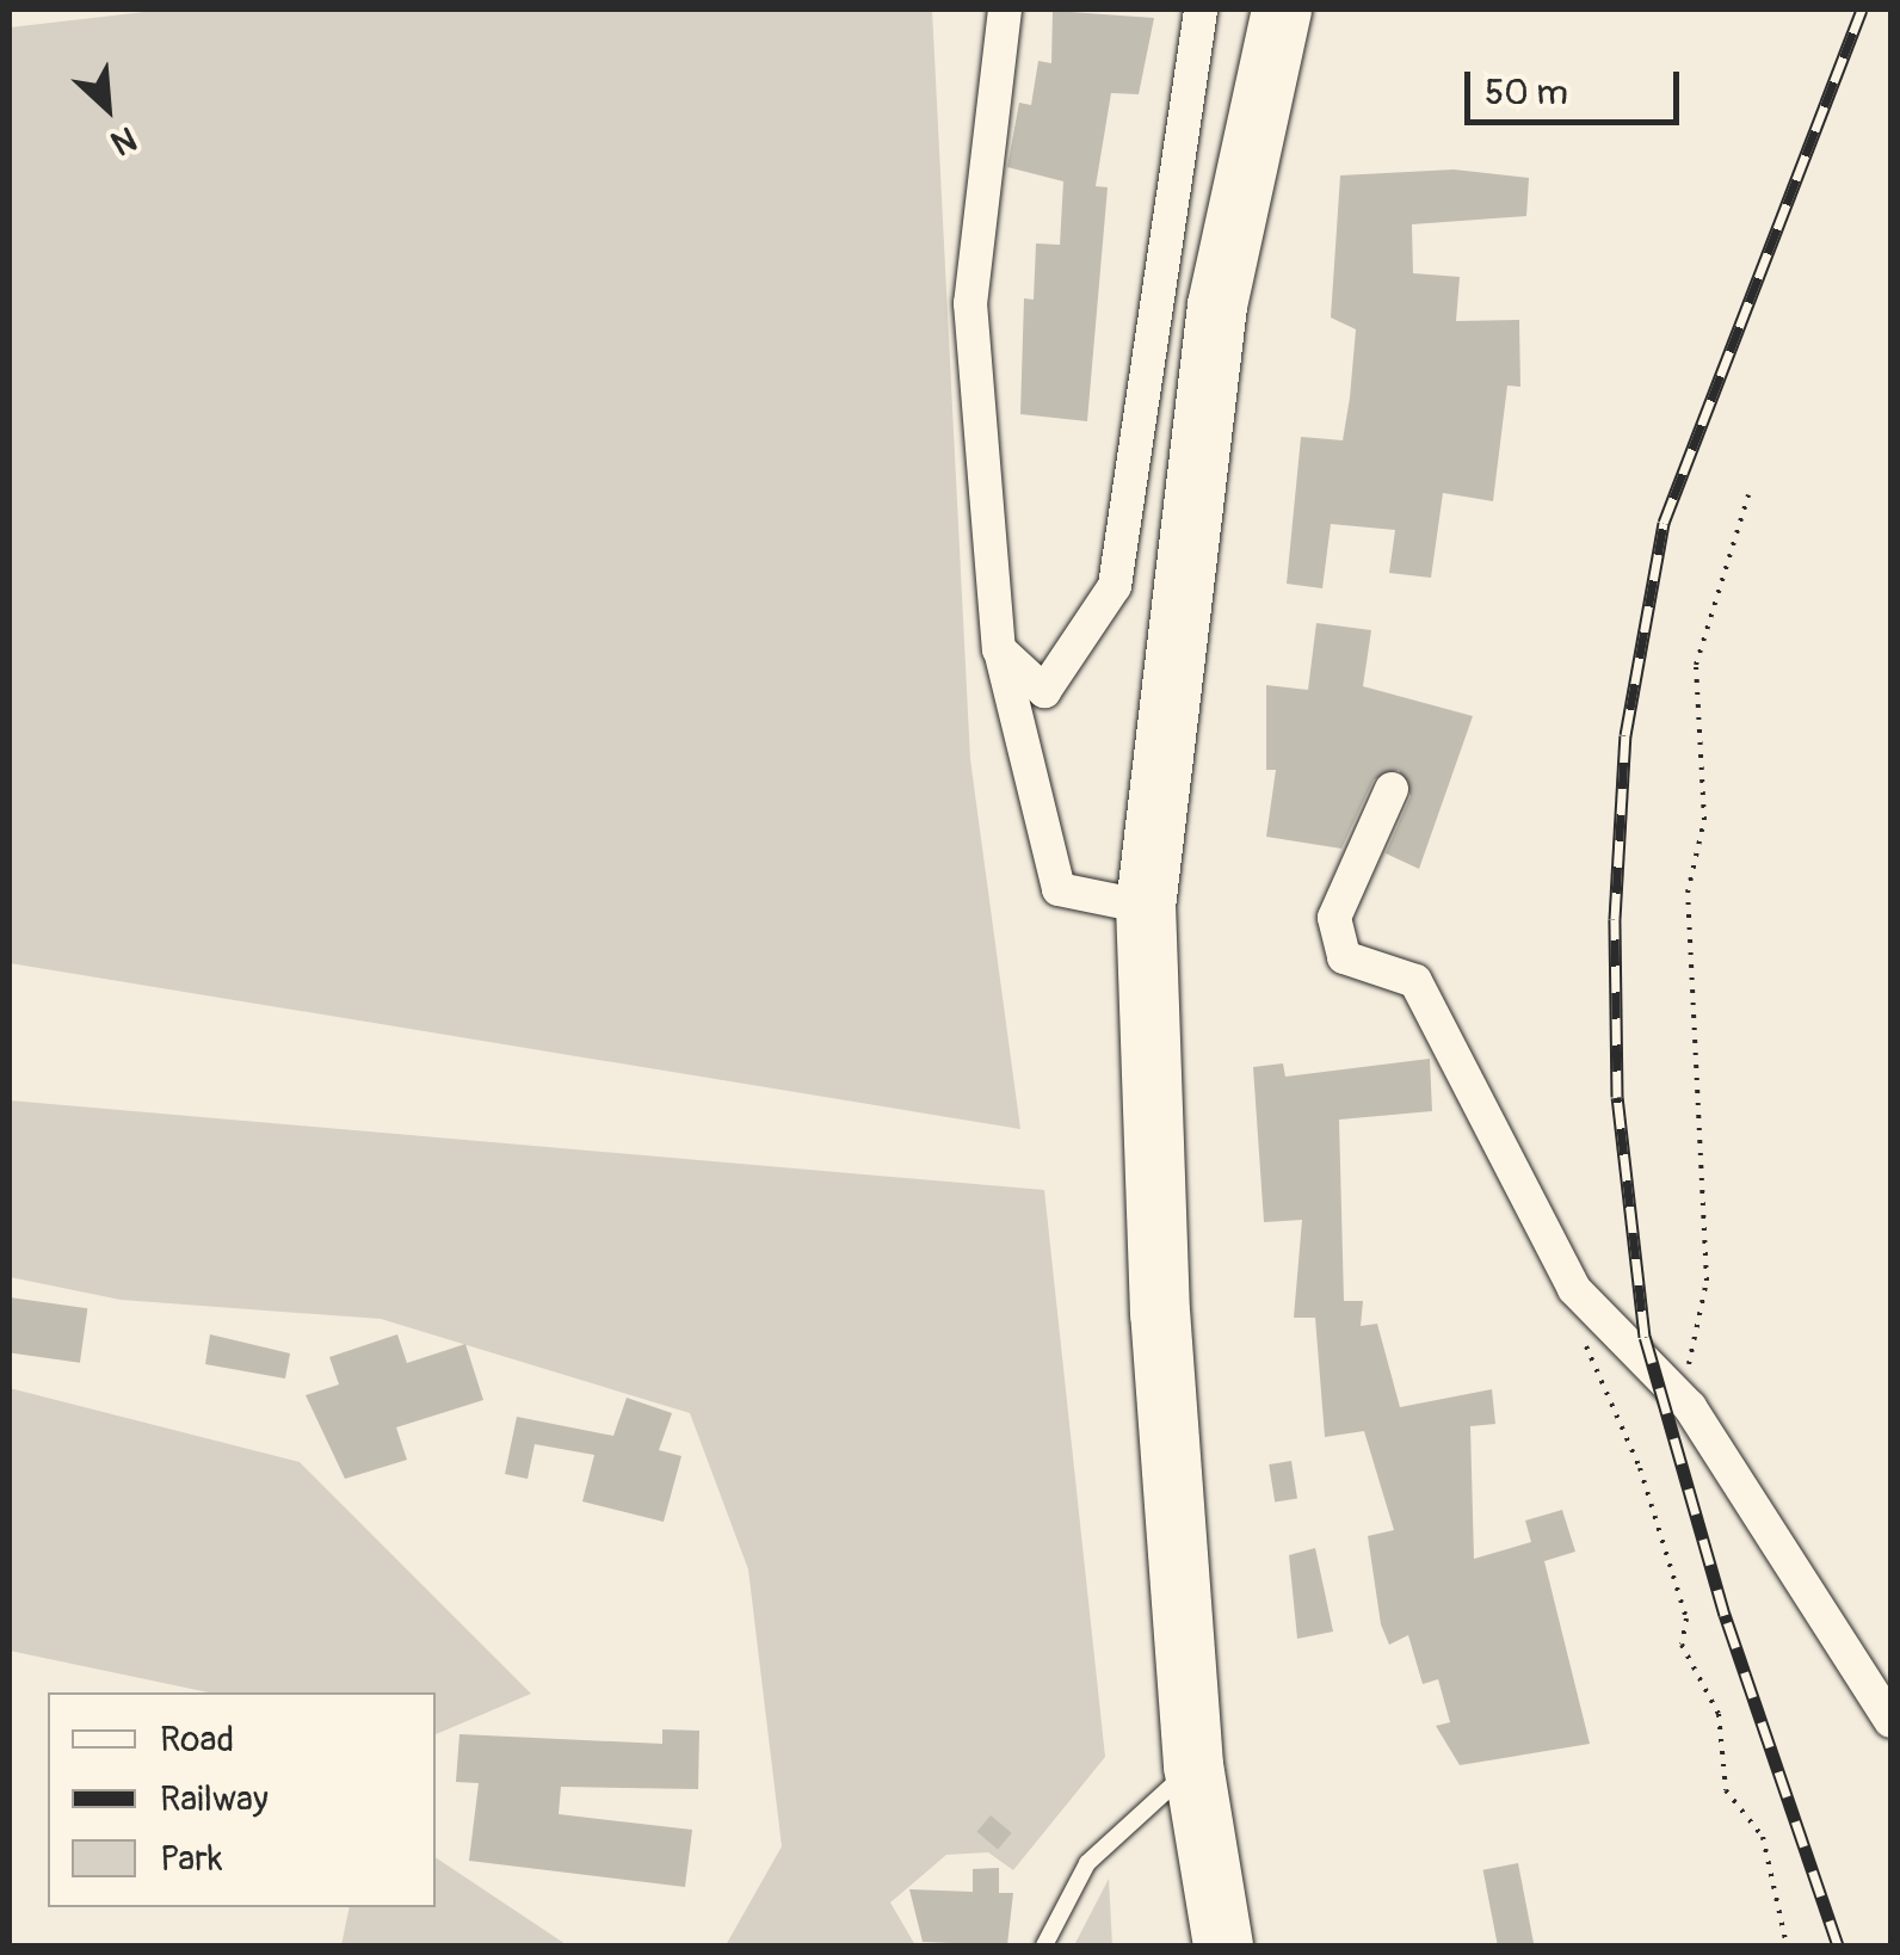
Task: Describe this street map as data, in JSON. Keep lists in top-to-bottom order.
{
  "legend": ["Road", "Railway", "Park"],
  "scale_bar": "50 m",
  "north": "bottom right"
}
